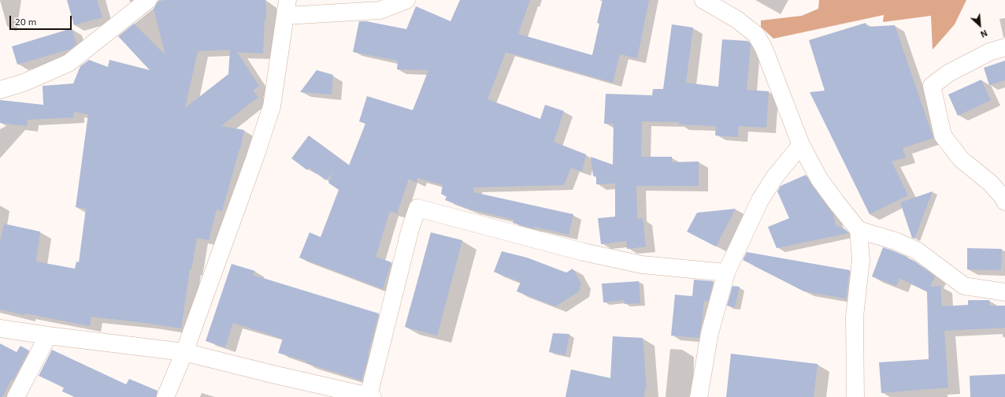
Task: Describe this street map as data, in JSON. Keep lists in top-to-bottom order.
{
  "scale_bar": "20 m",
  "north": "bottom right"
}
